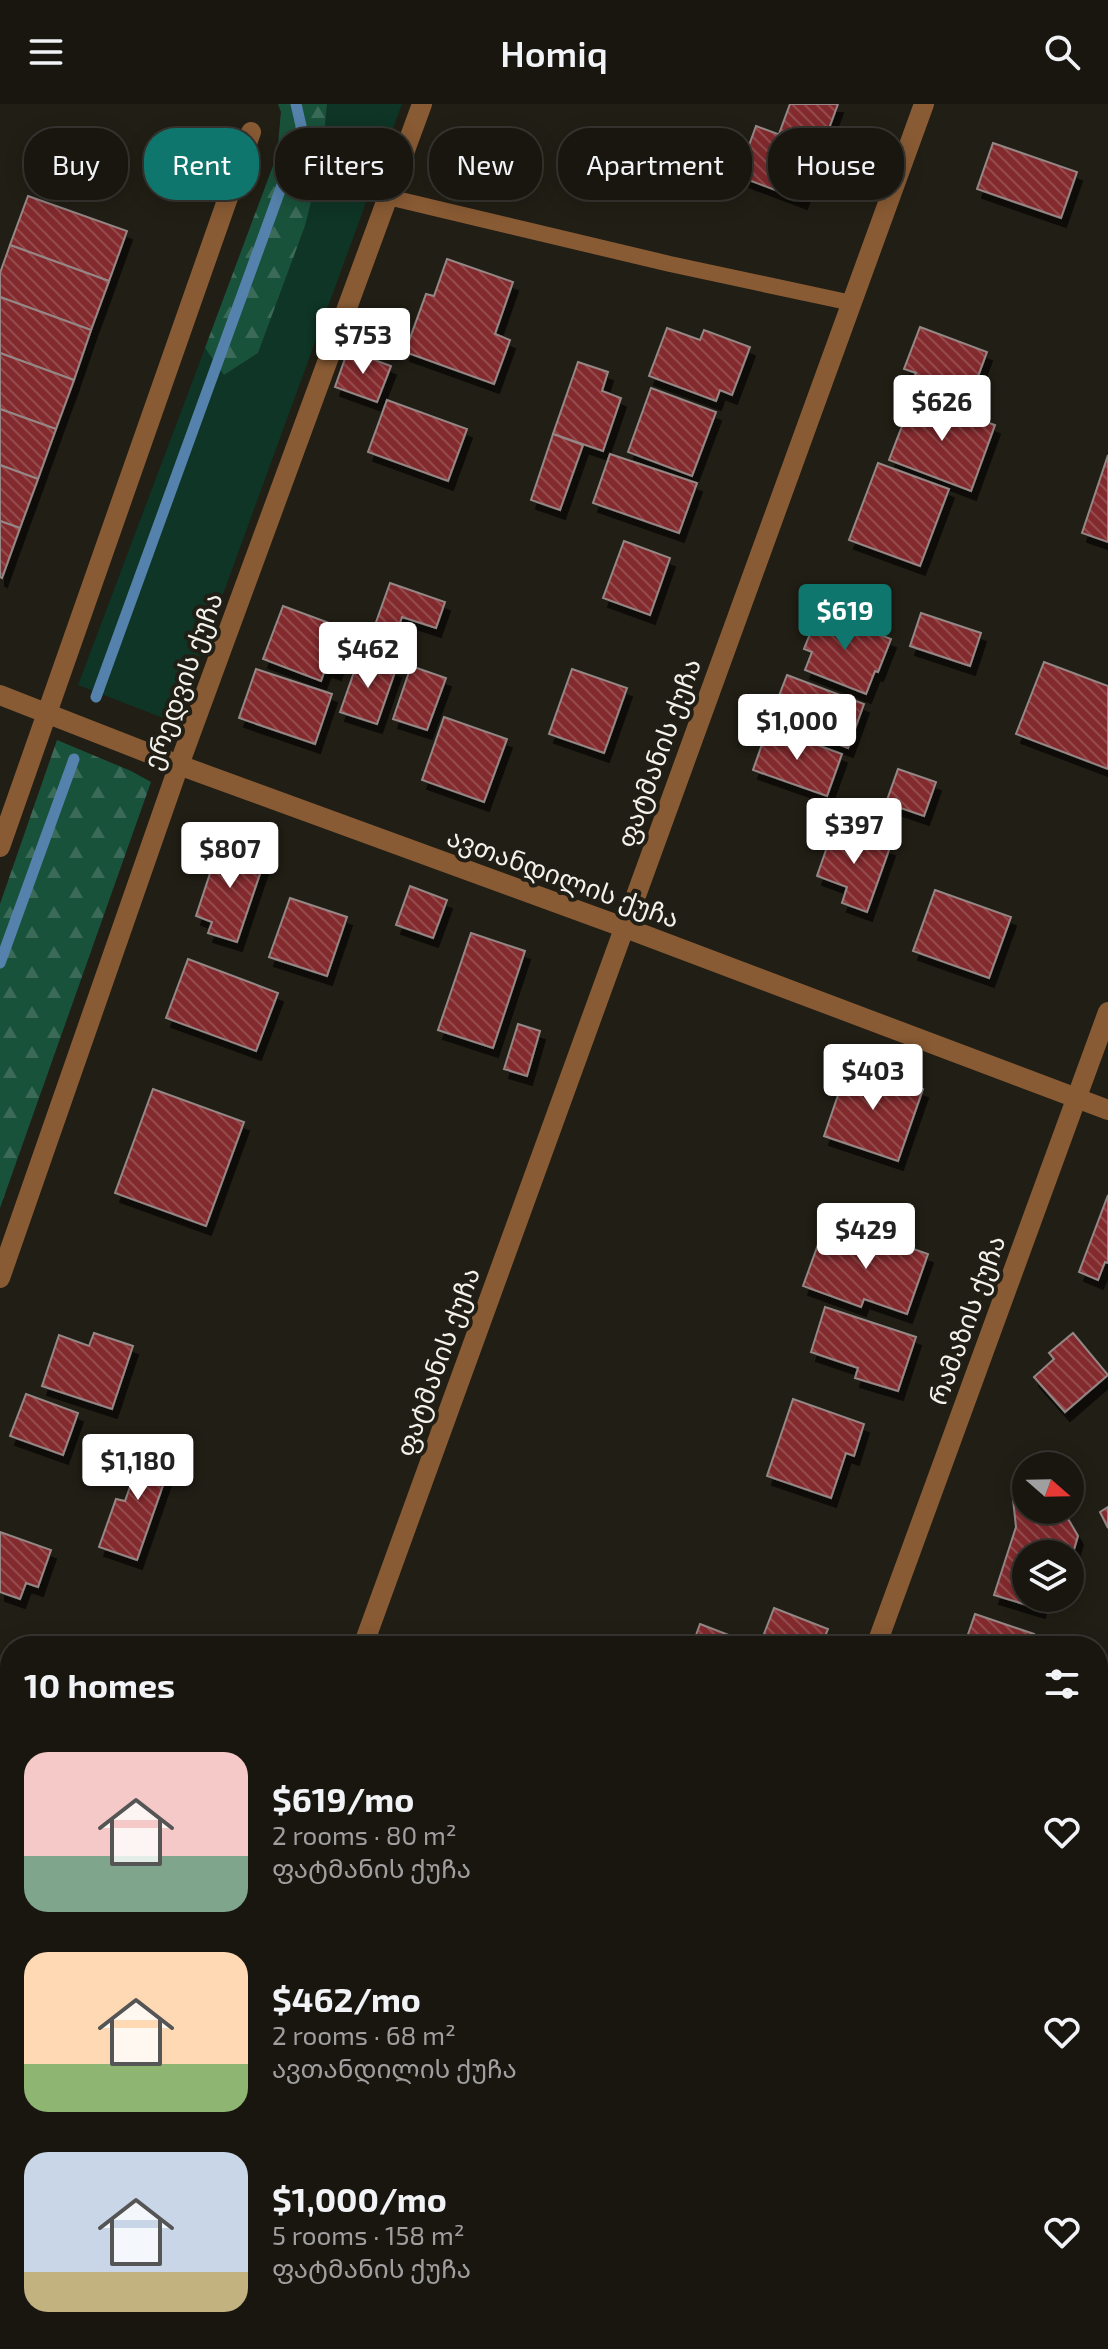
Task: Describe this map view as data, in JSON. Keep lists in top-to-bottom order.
{
  "streets": {
    "street": [
      "ერედვის ქუჩა",
      "ფატმანის ქუჩა",
      "ავთანდილის ქუჩა",
      "რამაზის ქუჩა"
    ]
  },
  "crossings": [
    ["ერედვის ქუჩა", "ავთანდილის ქუჩა"],
    ["ფატმანის ქუჩა", "ავთანდილის ქუჩა"],
    ["ავთანდილის ქუჩა", "რამაზის ქუჩა"]
  ],
  "north": "right",
  "page": {
    "header": "Homiq",
    "chip": [
      "Buy",
      "Rent",
      "Filters",
      "New",
      "Apartment",
      "House"
    ],
    "price": [
      "$753",
      "$626",
      "$619",
      "$462",
      "$1,000",
      "$397",
      "$807",
      "$403",
      "$429",
      "$1,180"
    ],
    "heading": "10 homes",
    "list": [
      {
        "name": "$619/mo",
        "note": "2 rooms · 80 m² · ფატმანის ქუჩა"
      },
      {
        "name": "$462/mo",
        "note": "2 rooms · 68 m² · ავთანდილის ქუჩა"
      },
      {
        "name": "$1,000/mo",
        "note": "5 rooms · 158 m² · ფატმანის ქუჩა"
      }
    ]
  }
}
